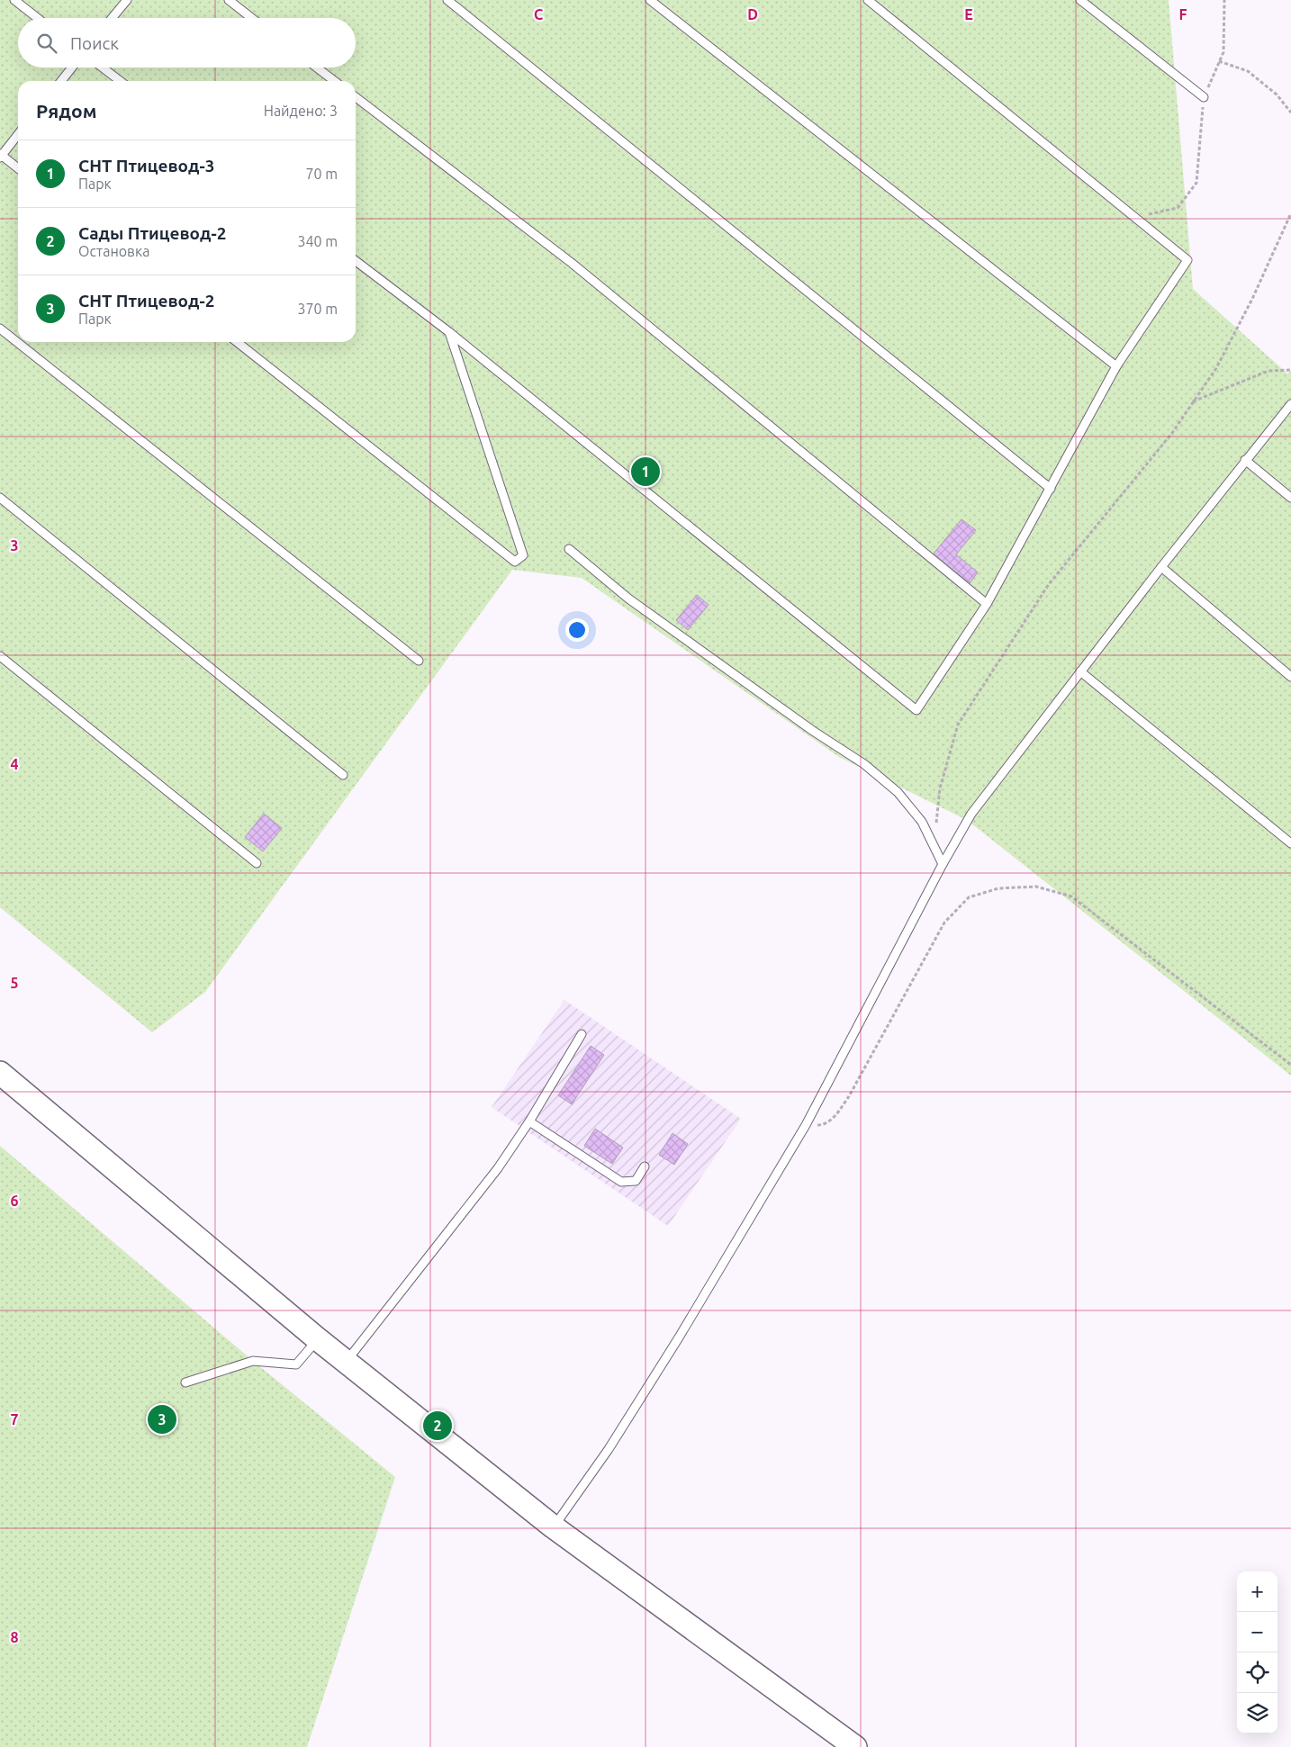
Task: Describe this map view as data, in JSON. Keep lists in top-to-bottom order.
{
  "page": {
    "search": "Поиск",
    "heading": ["Рядом", "Найдено: 3"],
    "list": [
      {
        "mark": "1",
        "name": "СНТ Птицевод-3",
        "note": "Парк",
        "value": "70 m"
      },
      {
        "mark": "2",
        "name": "Сады Птицевод-2",
        "note": "Остановка",
        "value": "340 m"
      },
      {
        "mark": "3",
        "name": "СНТ Птицевод-2",
        "note": "Парк",
        "value": "370 m"
      }
    ],
    "pins": ["1", "3", "2"],
    "map_buttons": ["+", "−"]
  },
  "grid": {
    "columns": [
      "C",
      "D",
      "E",
      "F"
    ],
    "rows": [
      "3",
      "4",
      "5",
      "6",
      "7",
      "8"
    ]
  }
}
